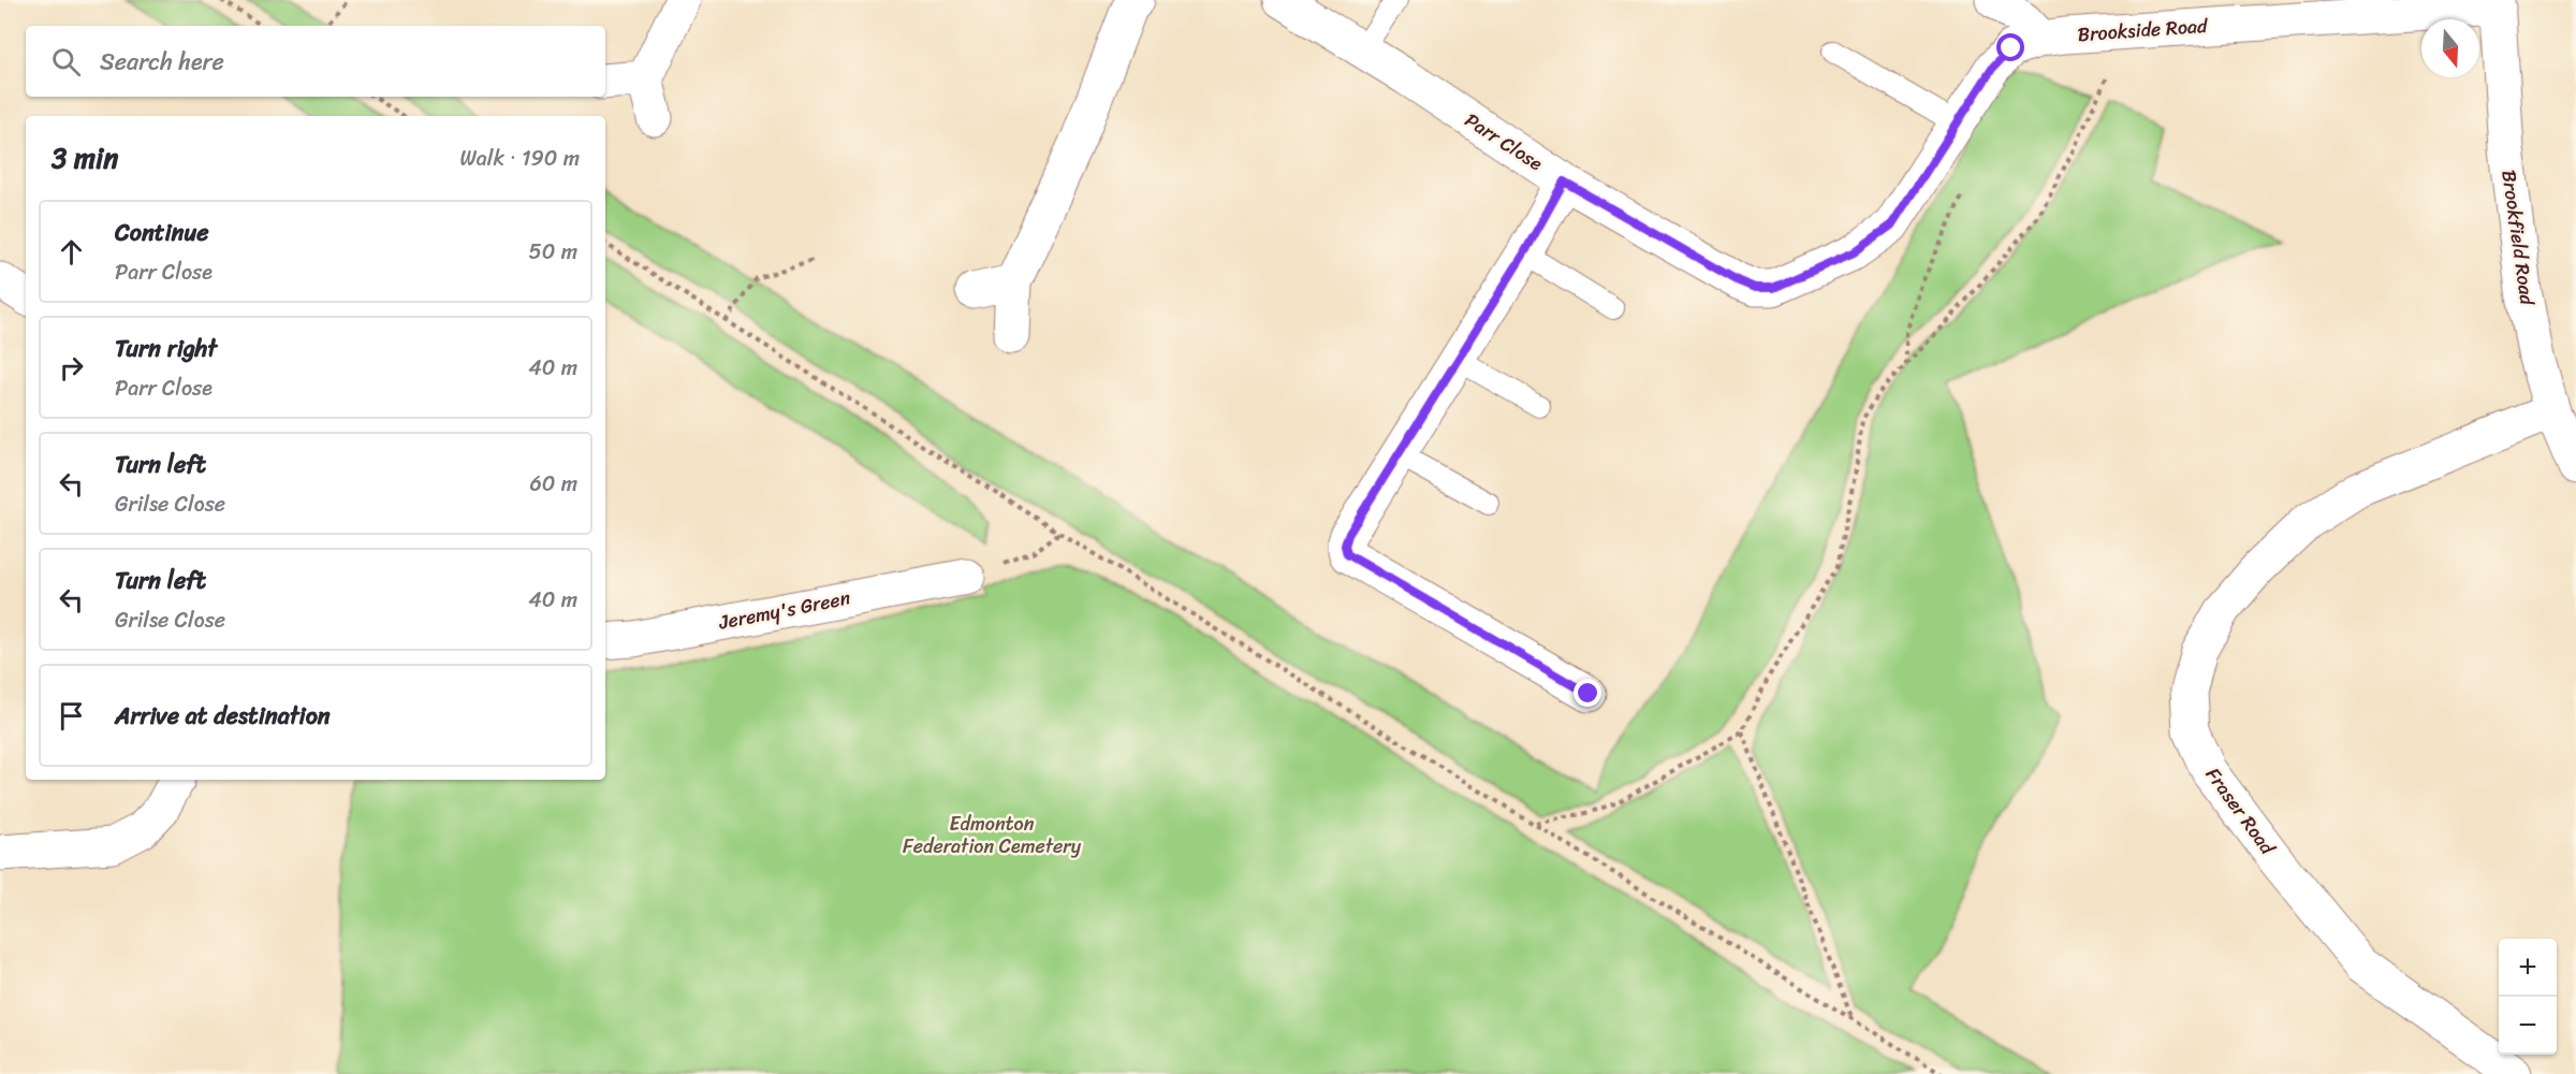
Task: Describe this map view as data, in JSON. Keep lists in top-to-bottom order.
{
  "streets": {
    "street": [
      "Brookside Road",
      "Parr Close",
      "Brookfield Road",
      "Jeremy's Green",
      "Fraser Road"
    ]
  },
  "crossings": [
    ["Brookside Road", "Parr Close"],
    ["Brookside Road", "Brookfield Road"],
    ["Brookfield Road", "Fraser Road"]
  ],
  "parks": ["Edmonton Federation Cemetery"],
  "north": "bottom",
  "page": {
    "search": "Search here",
    "heading": ["3 min", "Walk · 190 m"],
    "list": [
      ["Continue", "Parr Close", "50 m"],
      ["Turn right", "Parr Close", "40 m"],
      ["Turn left", "Grilse Close", "60 m"],
      ["Turn left", "Grilse Close", "40 m"],
      "Arrive at destination"
    ],
    "map_buttons": ["+", "−"]
  }
}
